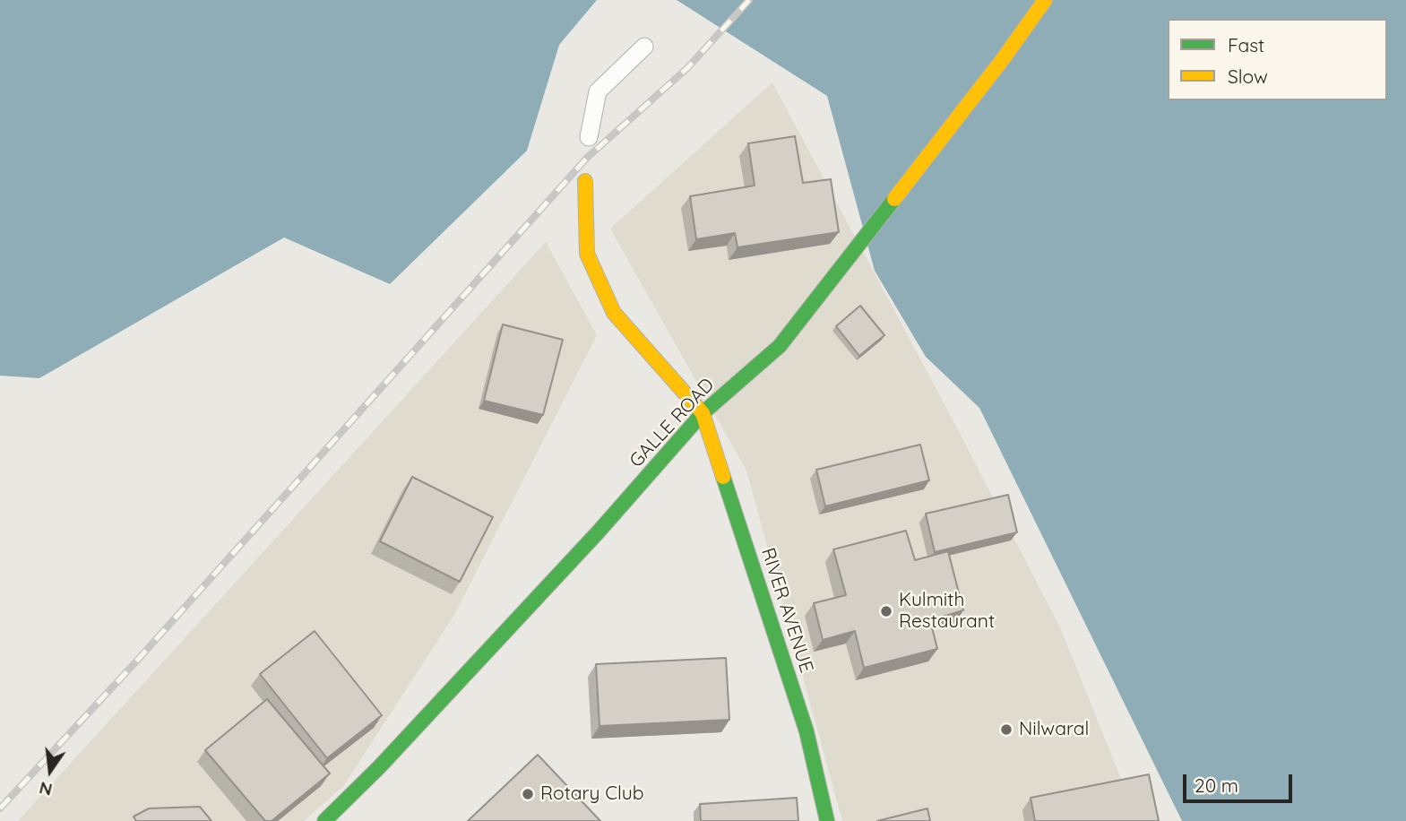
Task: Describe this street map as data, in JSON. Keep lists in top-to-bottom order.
{
  "streets": {
    "main road": ["GALLE ROAD", "RIVER AVENUE"]
  },
  "crossings": [
    ["GALLE ROAD", "RIVER AVENUE"]
  ],
  "places": ["Kulmith Restaurant", "Nilwaral", "Rotary Club"],
  "legend": ["Fast", "Slow"],
  "scale_bar": "20 m",
  "north": "bottom"
}
